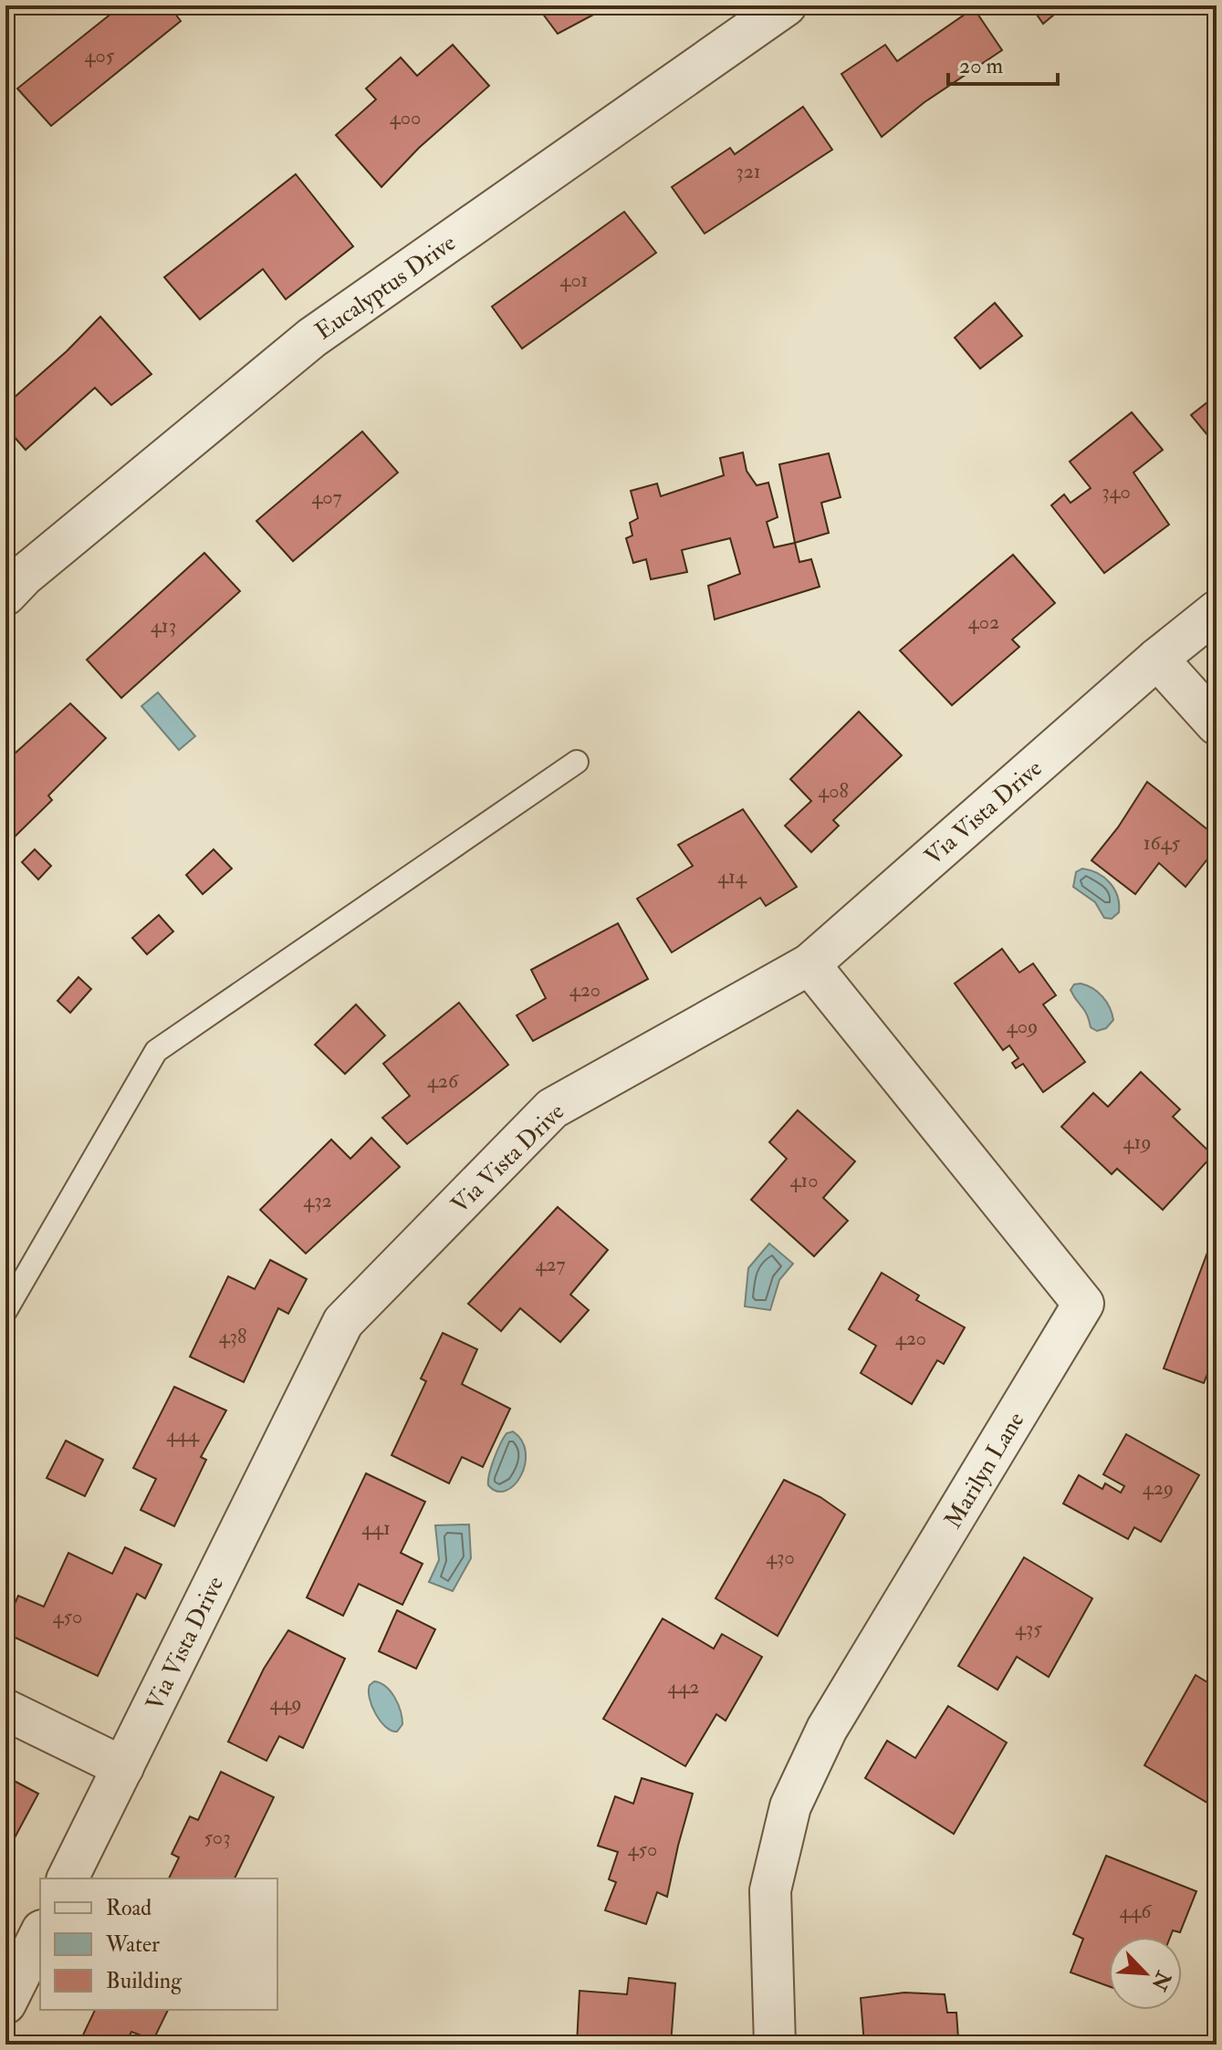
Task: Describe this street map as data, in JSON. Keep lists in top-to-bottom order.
{
  "streets": {
    "street": ["Eucalyptus Drive", "Via Vista Drive", "Marilyn Lane"]
  },
  "crossings": [
    ["Via Vista Drive", "Marilyn Lane"]
  ],
  "house_numbers": [
    "405",
    "400",
    "321",
    "401",
    "340",
    "407",
    "402",
    "413",
    "408",
    "1645",
    "414",
    "420",
    "409",
    "426",
    "419",
    "410",
    "432",
    "427",
    "438",
    "420",
    "444",
    "429",
    "441",
    "430",
    "450",
    "435",
    "442",
    "449",
    "503",
    "450",
    "446"
  ],
  "legend": ["Road", "Water", "Building"],
  "scale_bar": "20 m",
  "north": "bottom right"
}
